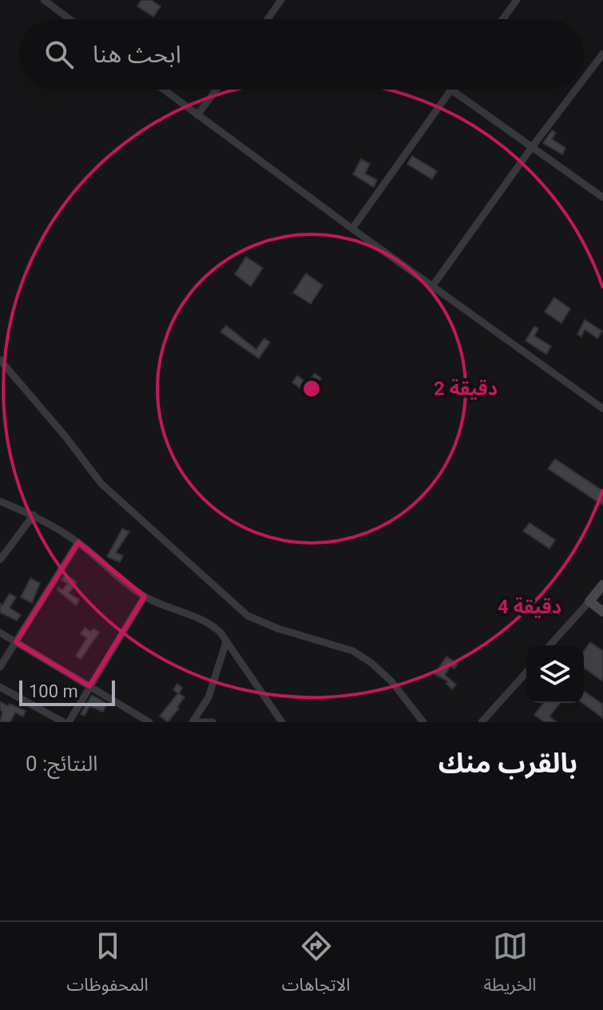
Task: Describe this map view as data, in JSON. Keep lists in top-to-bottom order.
{
  "scale_bar": "100 m",
  "page": {
    "search": "ابحث هنا",
    "scale": "100 m",
    "heading": ["بالقرب منك", "النتائج: 0"],
    "nav": ["الخريطة", "الاتجاهات", "المحفوظات"]
  },
  "rings": ["2 دقيقة", "4 دقيقة"]
}
